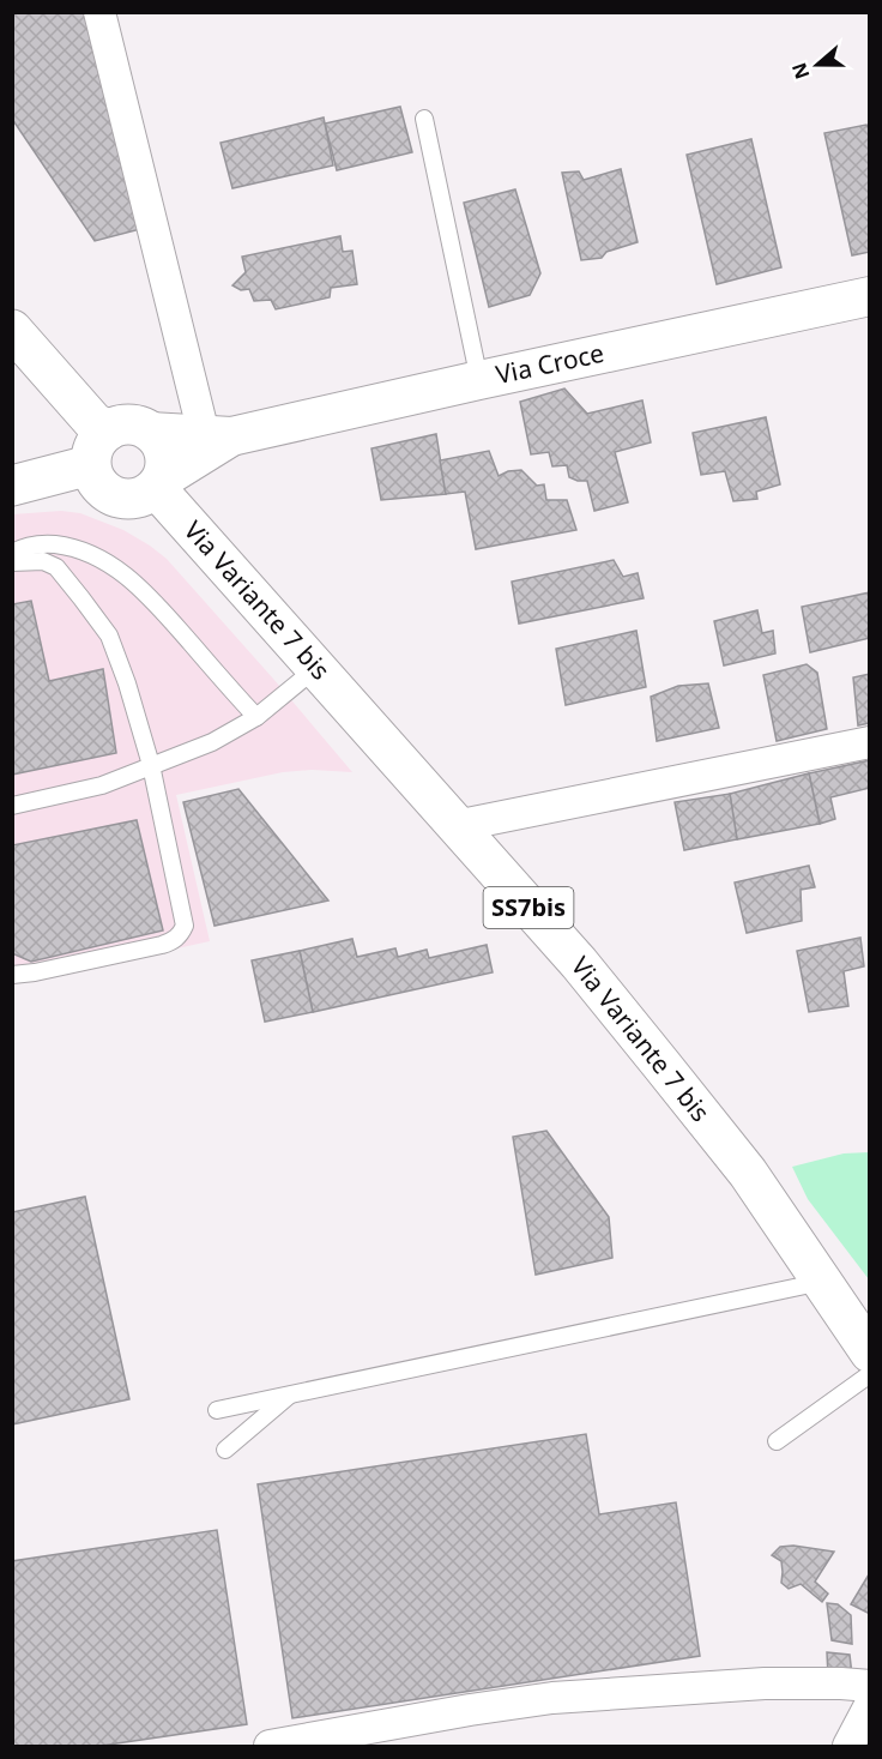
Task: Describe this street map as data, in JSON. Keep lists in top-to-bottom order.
{
  "streets": {
    "main road": ["Via Variante 7 bis", "SS7bis"],
    "street": ["Via Croce"]
  },
  "crossings": [
    ["Via Croce", "Via Variante 7 bis"]
  ],
  "north": "left"
}
